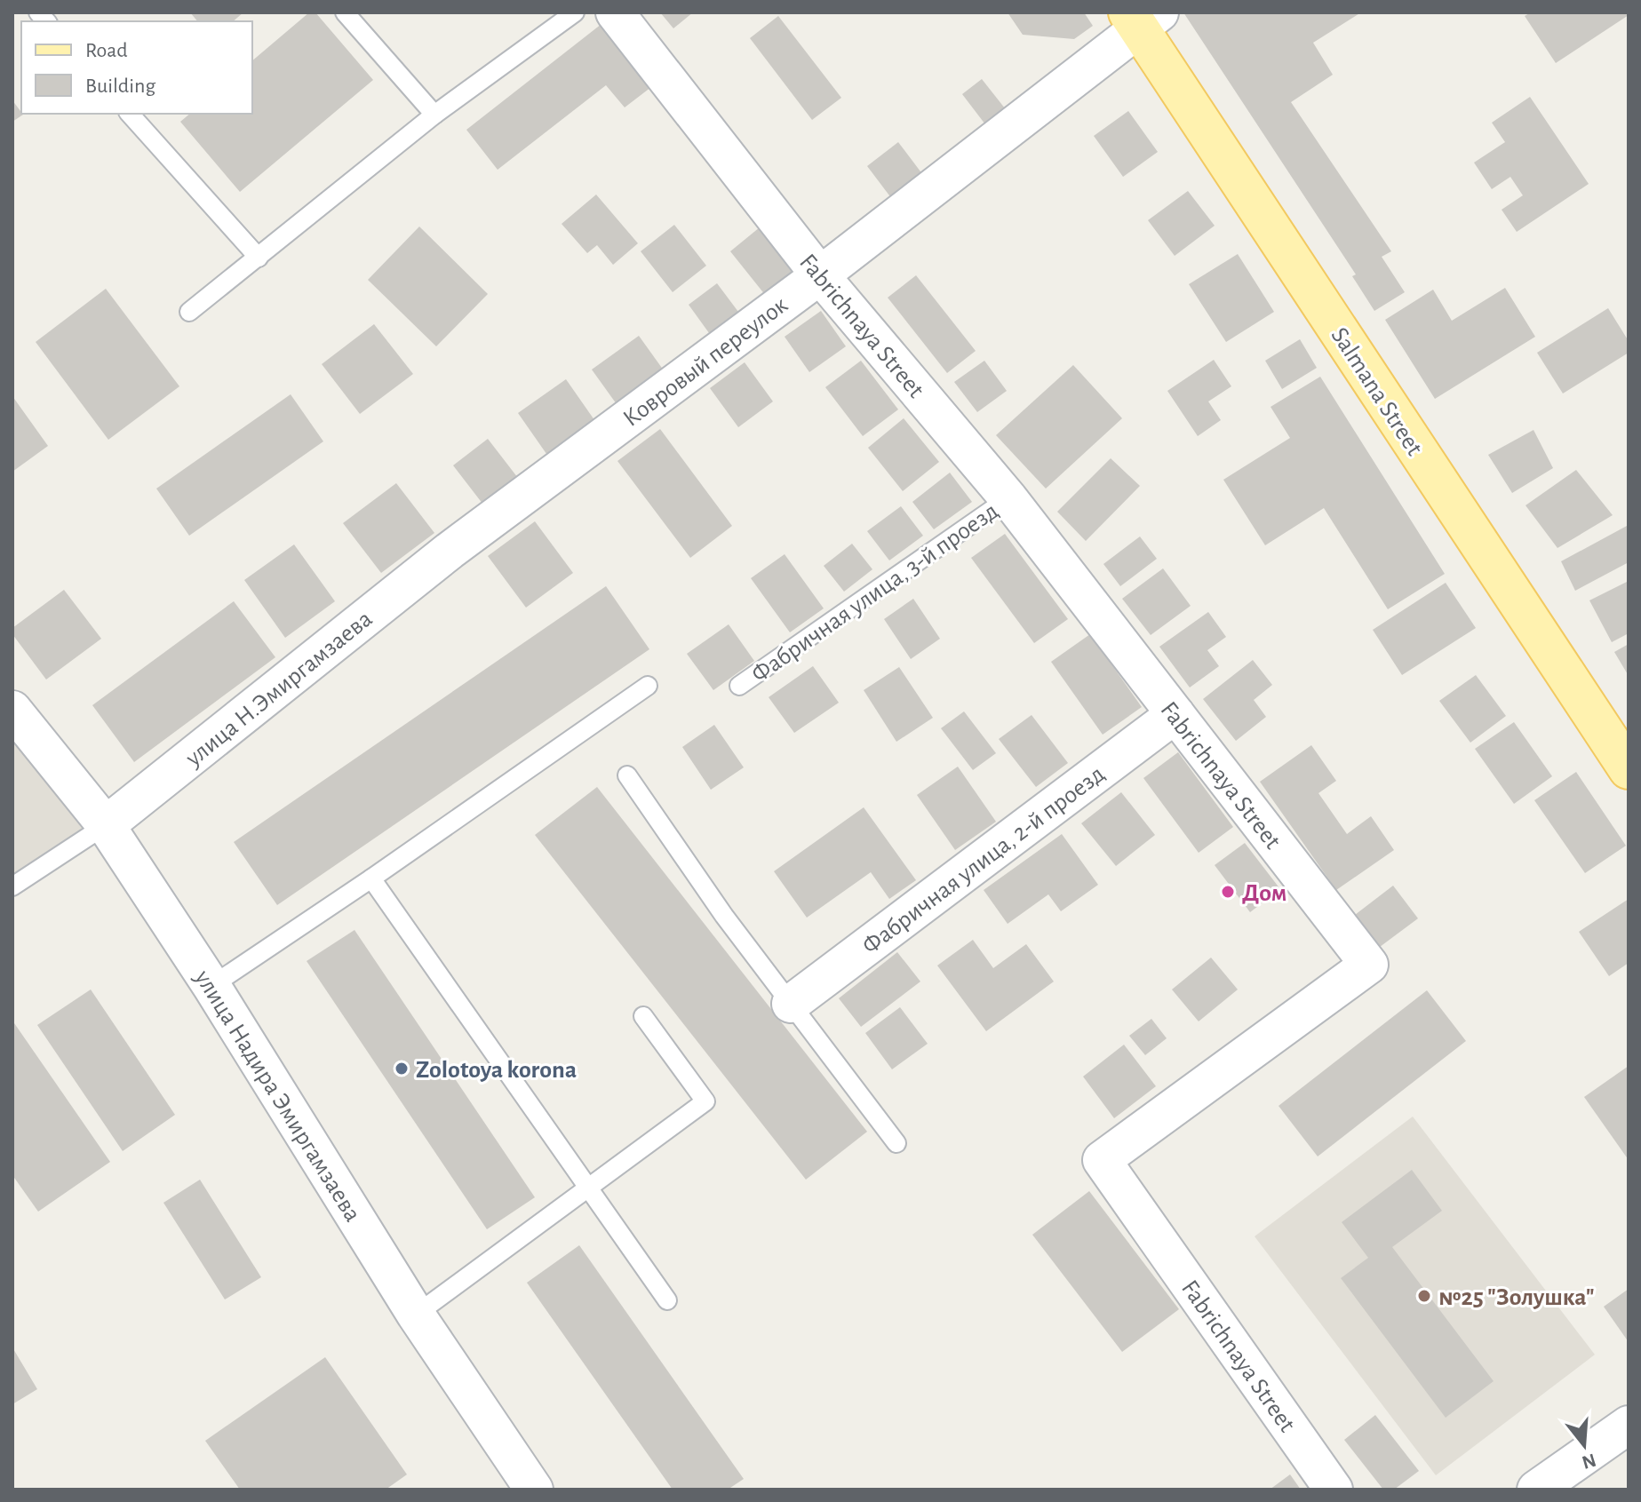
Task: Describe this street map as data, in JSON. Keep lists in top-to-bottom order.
{
  "streets": {
    "main road": ["Salmana Street"],
    "street": [
      "Fabrichnaya Street",
      "Ковровый переулок",
      "улица Н.Эмиргамзаева",
      "Фабричная улица, 2-й проезд",
      "улица Надира Эмиргамзаева"
    ],
    "lane": ["Фабричная улица, 3-й проезд"]
  },
  "crossings": [
    ["Fabrichnaya Street", "Ковровый переулок"],
    ["Fabrichnaya Street", "Фабричная улица, 3-й проезд"],
    ["Fabrichnaya Street", "Фабричная улица, 2-й проезд"],
    ["Ковровый переулок", "Salmana Street"],
    ["Ковровый переулок", "улица Н.Эмиргамзаева"],
    ["улица Н.Эмиргамзаева", "улица Надира Эмиргамзаева"]
  ],
  "places": ["Дом", "Zolotoya korona", "№25 \"Золушка\""],
  "legend": ["Road", "Building"],
  "north": "bottom"
}
